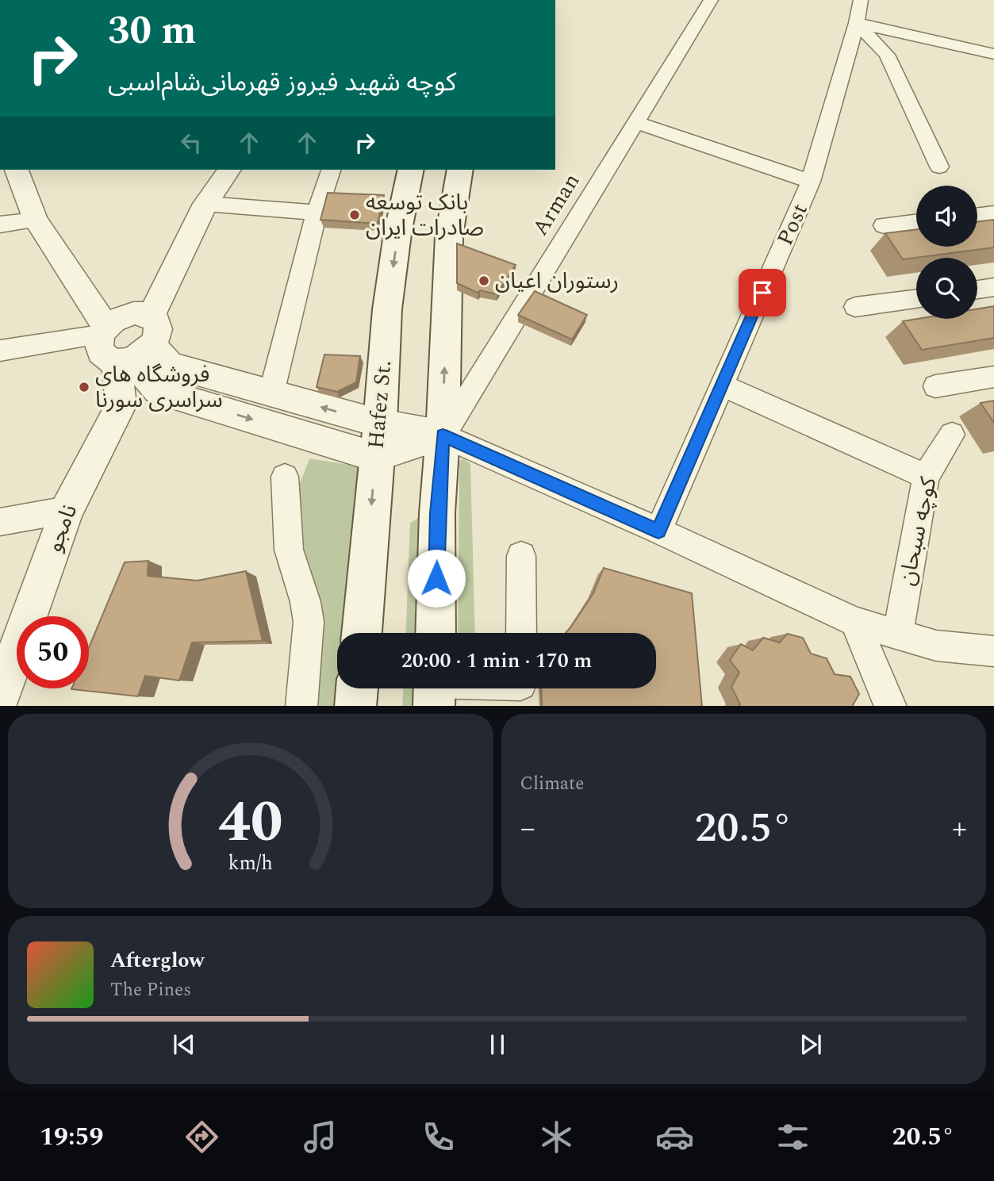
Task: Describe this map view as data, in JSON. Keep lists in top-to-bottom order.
{
  "streets": {
    "main road": ["Hafez St."],
    "street": [
      "Arman",
      "Post",
      "نامجو",
      "کوچه سبحان"
    ]
  },
  "places": ["بانک توسعه صادرات ایران", "رستوران اعیان", "فروشگاه های سراسری سورنا"],
  "page": {
    "turn": ["30 m", "کوچه شهید فیروز قهرمانی‌شام‌اسبی"],
    "limit": "50",
    "trip": "20:00 · 1 min · 170 m",
    "tile": "Climate",
    "heat": ["−", "20.5°", "+"],
    "song": ["Afterglow", "The Pines"],
    "tabs": ["19:59", "20.5°"],
    "gauge": ["40", "km/h"]
  }
}
